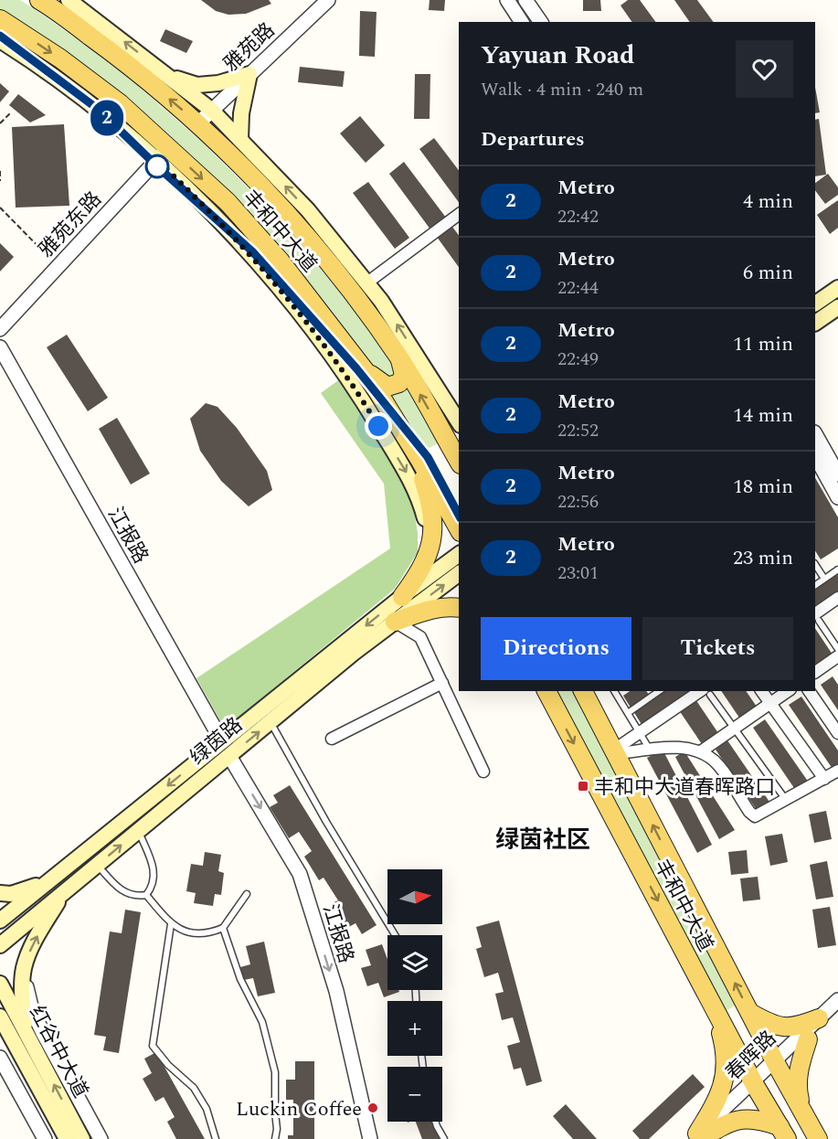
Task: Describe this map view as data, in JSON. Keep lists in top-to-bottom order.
{
  "streets": {
    "main road": ["丰和中大道", "绿茵路", "红谷中大道"],
    "street": [
      "雅苑路",
      "雅苑东路",
      "江报路",
      "春晖路"
    ]
  },
  "crossings": [
    ["雅苑路", "丰和中大道"],
    ["雅苑东路", "丰和中大道"],
    ["丰和中大道", "春晖路"],
    ["江报路", "绿茵路"]
  ],
  "one_way": ["江报路"],
  "districts": ["绿茵社区"],
  "places": {
    "transit": ["丰和中大道春晖路口"],
    "other": ["Luckin Coffee"]
  },
  "lines": ["metro line 2"],
  "north": "right",
  "page": {
    "on_map": "2",
    "heading": [
      ["Yayuan Road", "Walk · 4 min · 240 m"],
      "Departures"
    ],
    "list": [
      {
        "mark": "2",
        "name": "Metro",
        "note": "22:42",
        "value": "4 min"
      },
      {
        "mark": "2",
        "name": "Metro",
        "note": "22:44",
        "value": "6 min"
      },
      {
        "mark": "2",
        "name": "Metro",
        "note": "22:49",
        "value": "11 min"
      },
      {
        "mark": "2",
        "name": "Metro",
        "note": "22:52",
        "value": "14 min"
      },
      {
        "mark": "2",
        "name": "Metro",
        "note": "22:56",
        "value": "18 min"
      },
      {
        "mark": "2",
        "name": "Metro",
        "note": "23:01",
        "value": "23 min"
      }
    ],
    "buttons": ["Directions", "Tickets"],
    "map_buttons": ["+", "−"]
  }
}
